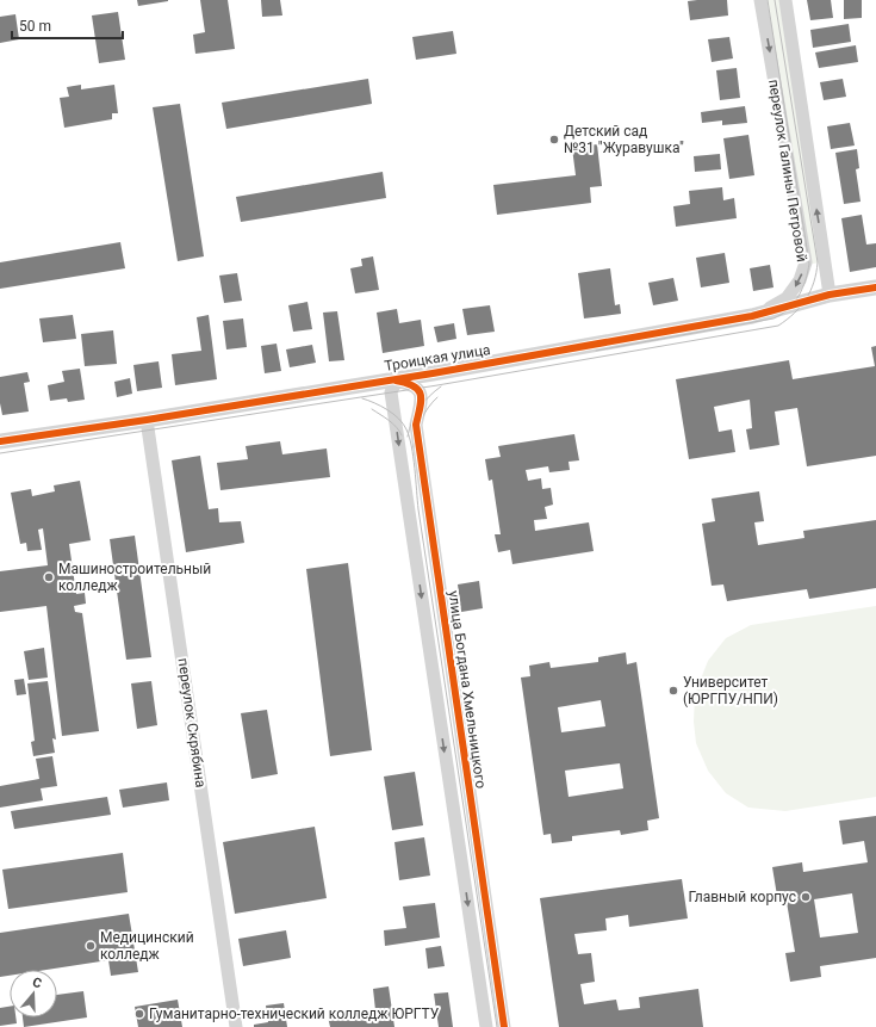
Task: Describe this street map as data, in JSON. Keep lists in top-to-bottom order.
{
  "streets": {
    "street": [
      "переулок Галины Петровой",
      "Троицкая улица",
      "улица Богдана Хмельницкого",
      "переулок Скрябина"
    ]
  },
  "crossings": [
    ["переулок Галины Петровой", "Троицкая улица"],
    ["Троицкая улица", "улица Богдана Хмельницкого"],
    ["Троицкая улица", "переулок Скрябина"]
  ],
  "places": [
    "Детский сад №31 \"Журавушка\"",
    "Машиностроительный колледж",
    "Университет (ЮРГПУ/НПИ)",
    "Главный корпус",
    "Медицинский колледж",
    "Гуманитарно-технический колледж ЮРГТУ"
  ],
  "scale_bar": "50 m",
  "north": "top"
}
